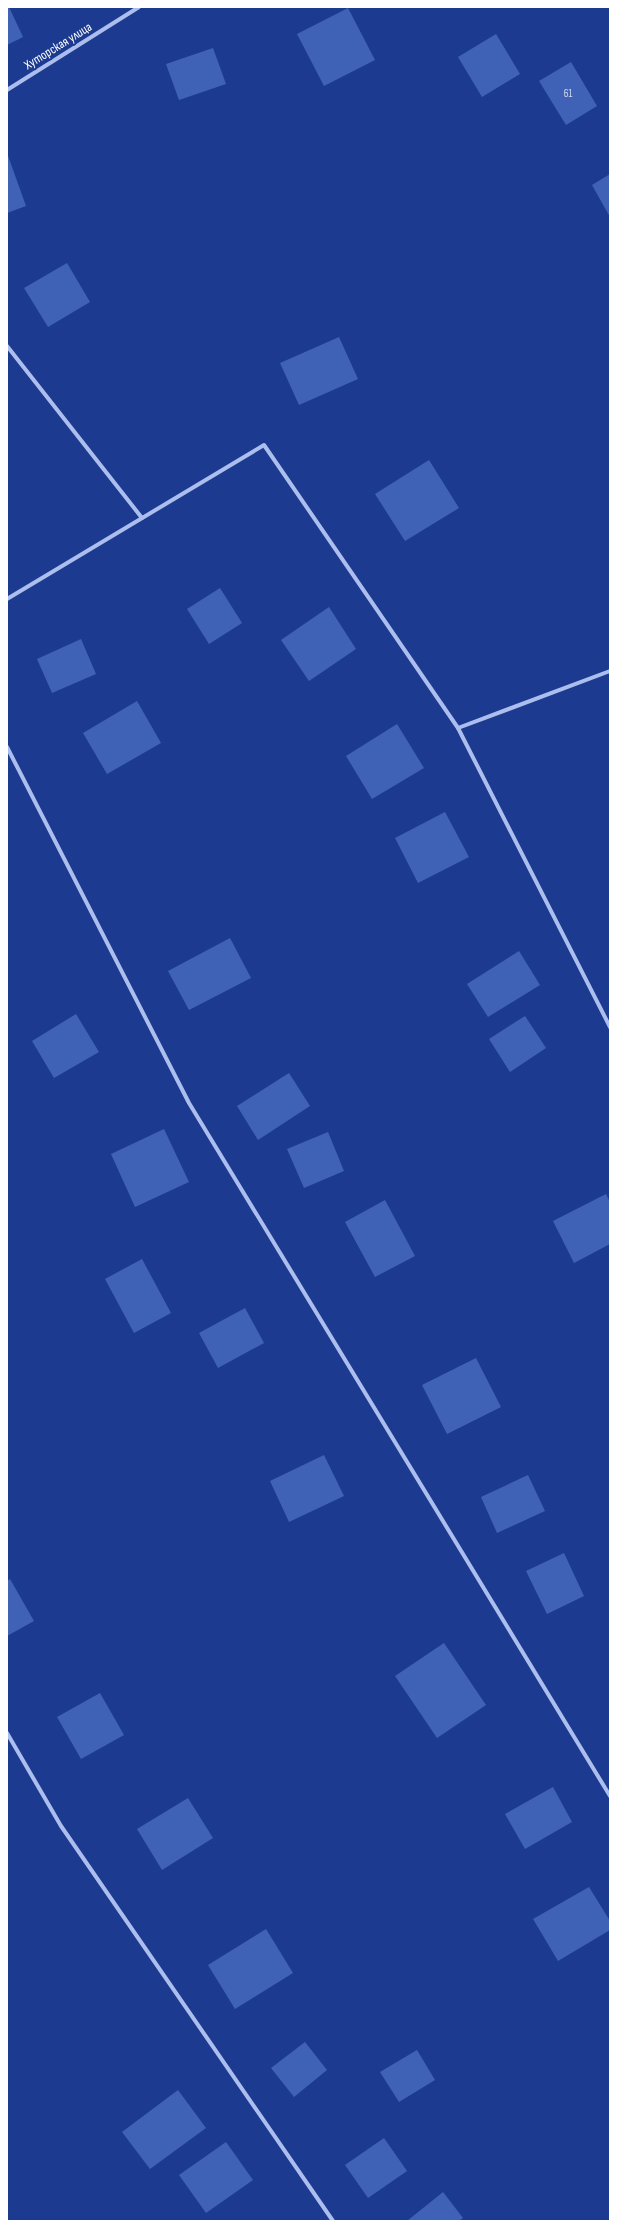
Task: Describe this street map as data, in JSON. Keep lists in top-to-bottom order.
{
  "streets": {
    "street": ["Хуторская улица"]
  },
  "house_numbers": ["61"]
}
